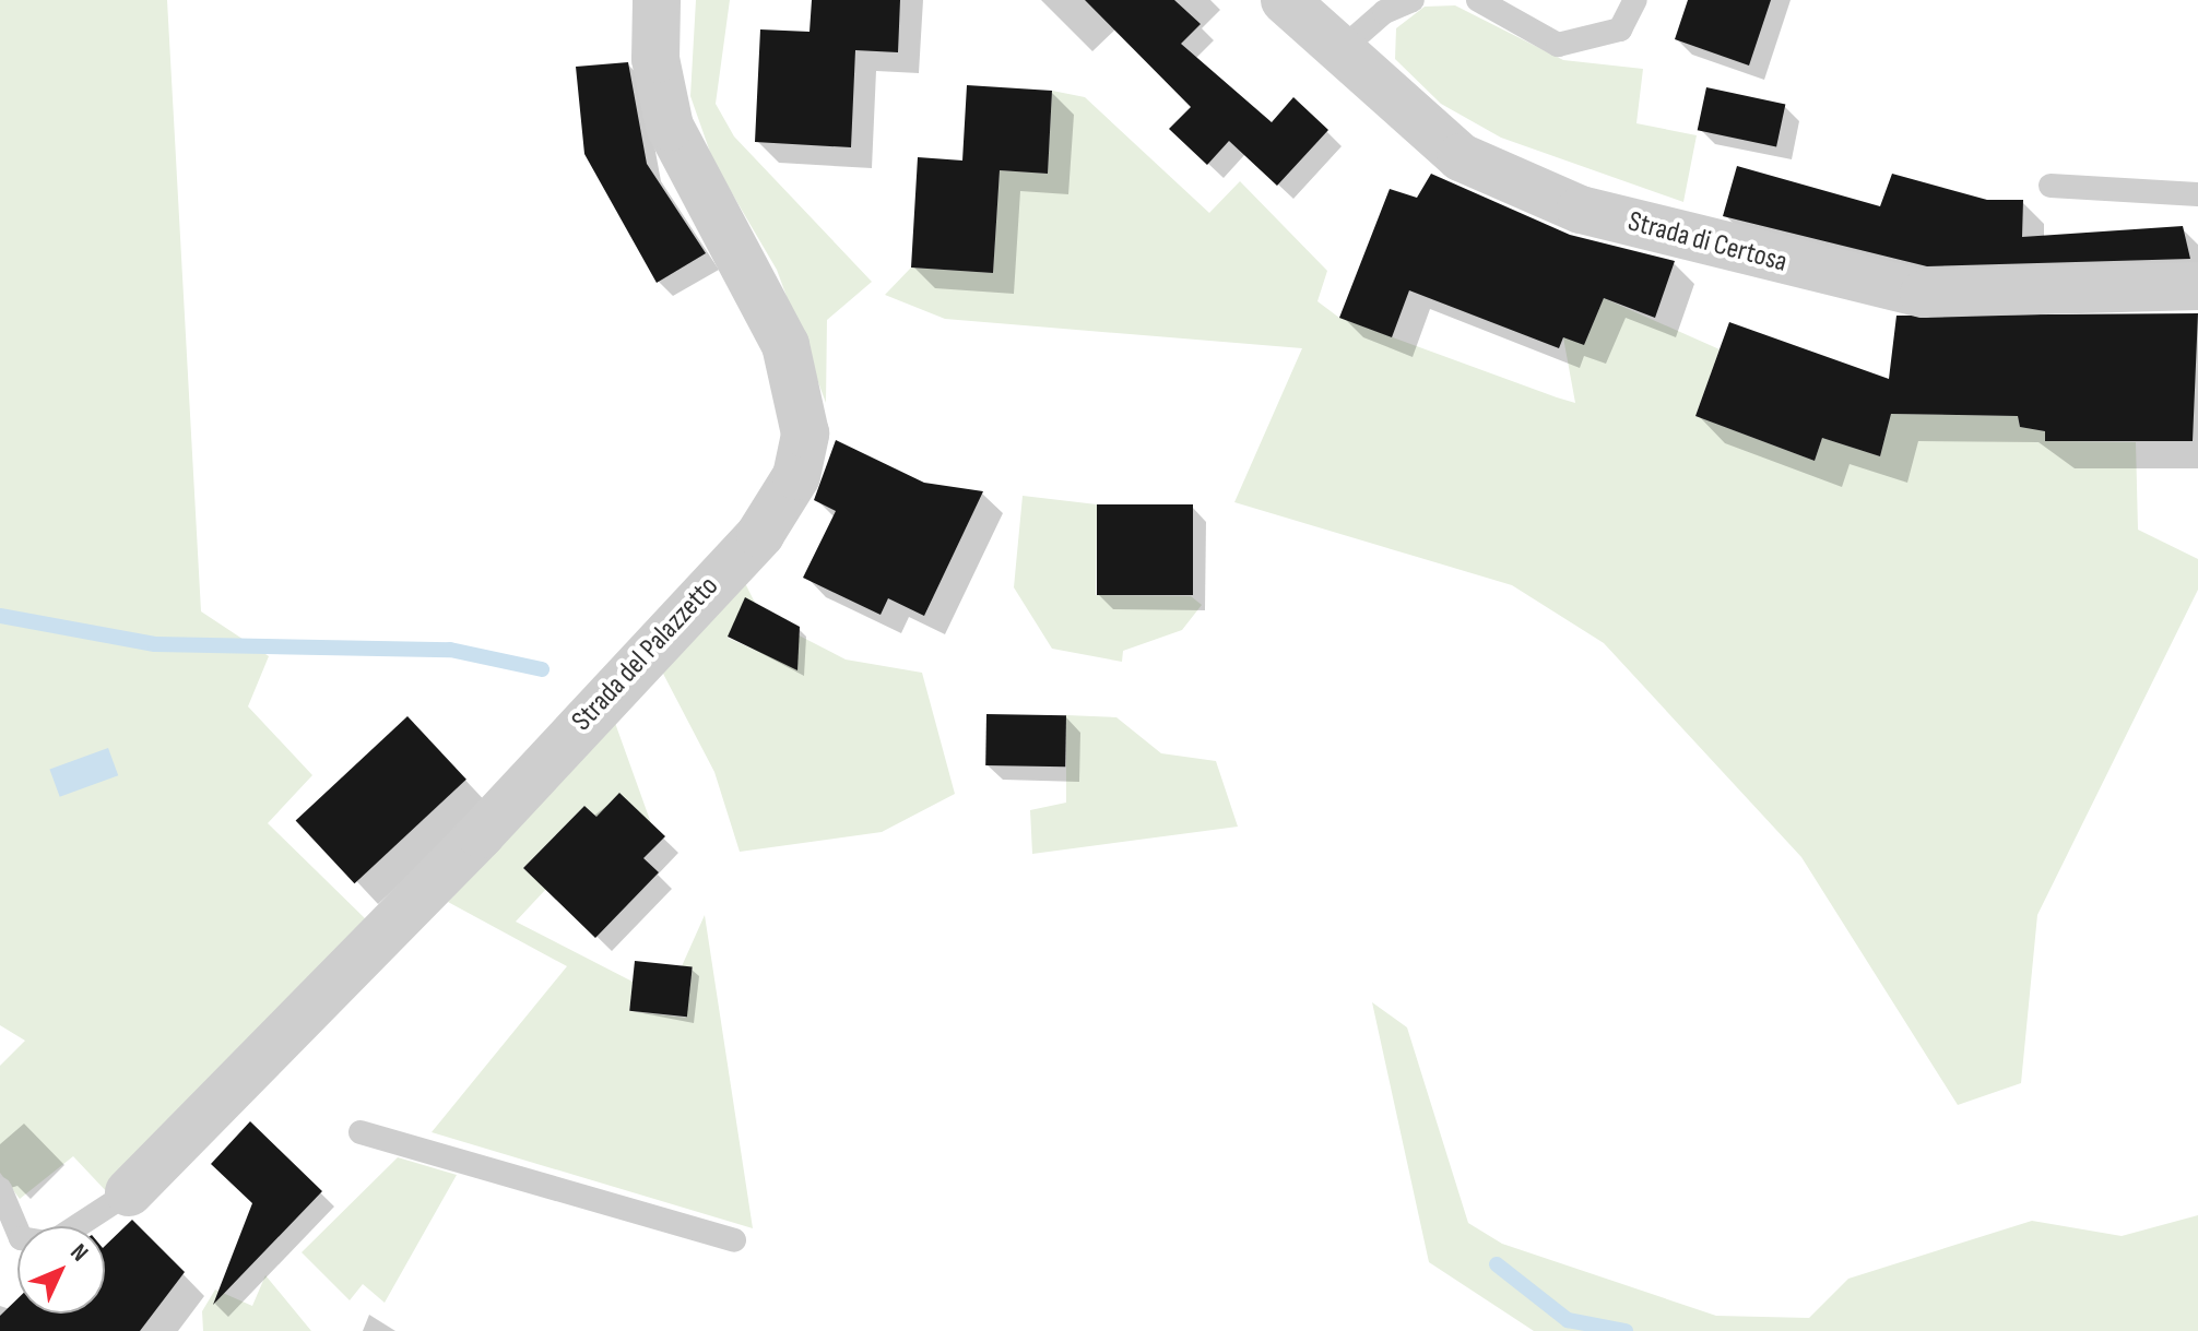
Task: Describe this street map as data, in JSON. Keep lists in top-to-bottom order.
{
  "streets": {
    "street": ["Strada di Certosa", "Strada del Palazzetto"]
  },
  "north": "top right"
}
